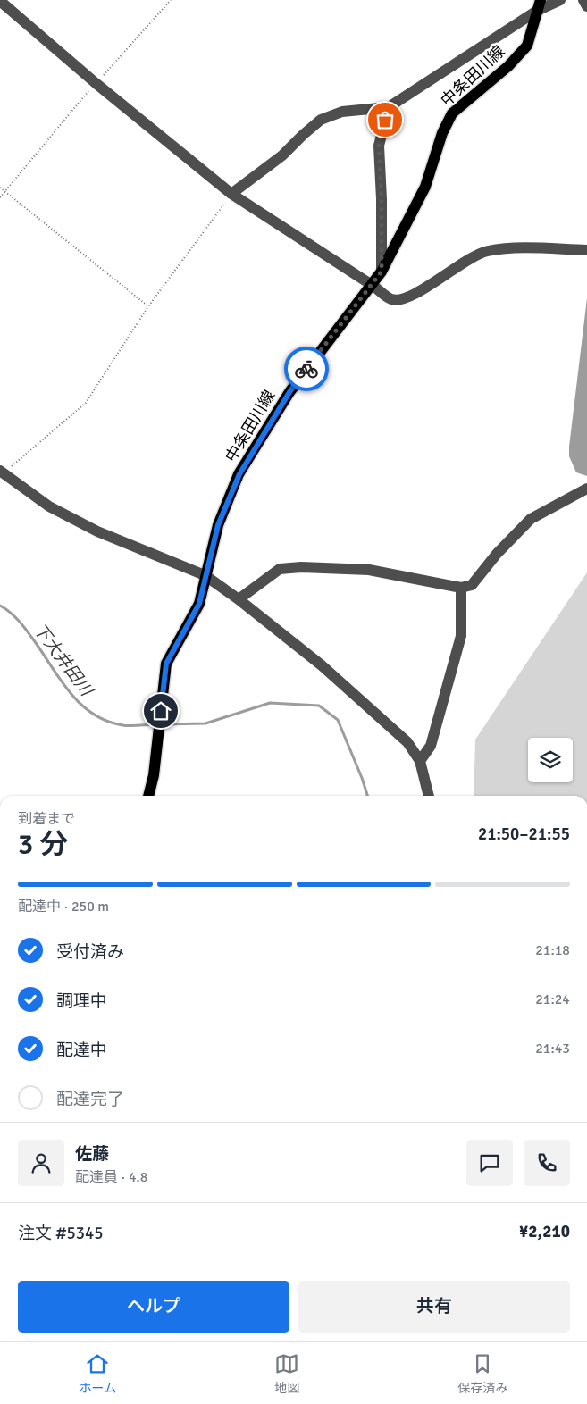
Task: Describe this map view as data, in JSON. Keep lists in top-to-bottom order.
{
  "streets": {
    "main road": ["中条田川線"]
  },
  "water": ["下大井田川"],
  "page": {
    "heading": ["3 分", "到着まで", "21:50–21:55"],
    "panel": [
      "佐藤",
      "配達員 · 4.8",
      "注文 #5345",
      "¥2,210"
    ],
    "bar": "配達中 · 250 m",
    "list": [
      ["受付済み", "21:18"],
      ["調理中", "21:24"],
      ["配達中", "21:43"],
      "配達完了"
    ],
    "buttons": ["ヘルプ", "共有"],
    "tabs": ["ホーム", "地図", "保存済み"]
  }
}
